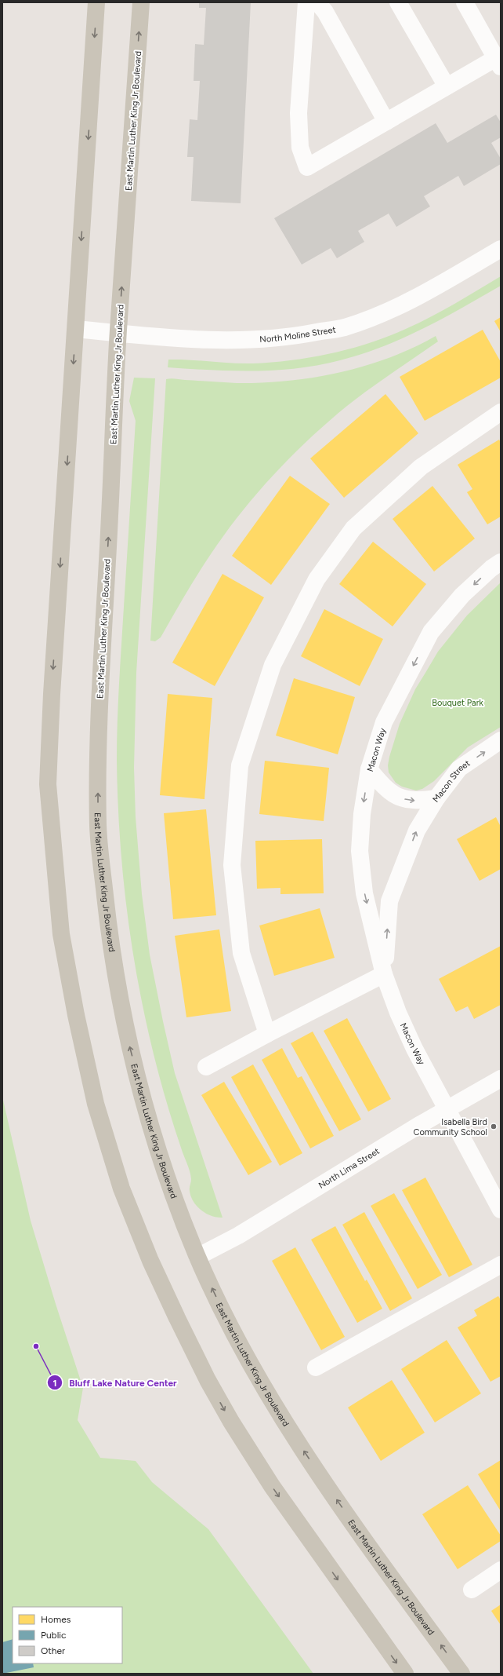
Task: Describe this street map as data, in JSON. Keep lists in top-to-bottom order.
{
  "streets": {
    "main road": ["East Martin Luther King Jr Boulevard"],
    "street": [
      "North Moline Street",
      "Macon Way",
      "Macon Street",
      "North Lima Street"
    ]
  },
  "crossings": [
    ["East Martin Luther King Jr Boulevard", "North Moline Street"],
    ["East Martin Luther King Jr Boulevard", "North Lima Street"],
    ["Macon Way", "Macon Street"],
    ["Macon Way", "North Lima Street"]
  ],
  "one_way": ["Macon Street"],
  "parks": ["Bouquet Park"],
  "places": ["Isabella Bird Community School", "Bluff Lake Nature Center"],
  "legend": ["Homes", "Public", "Other"]
}
